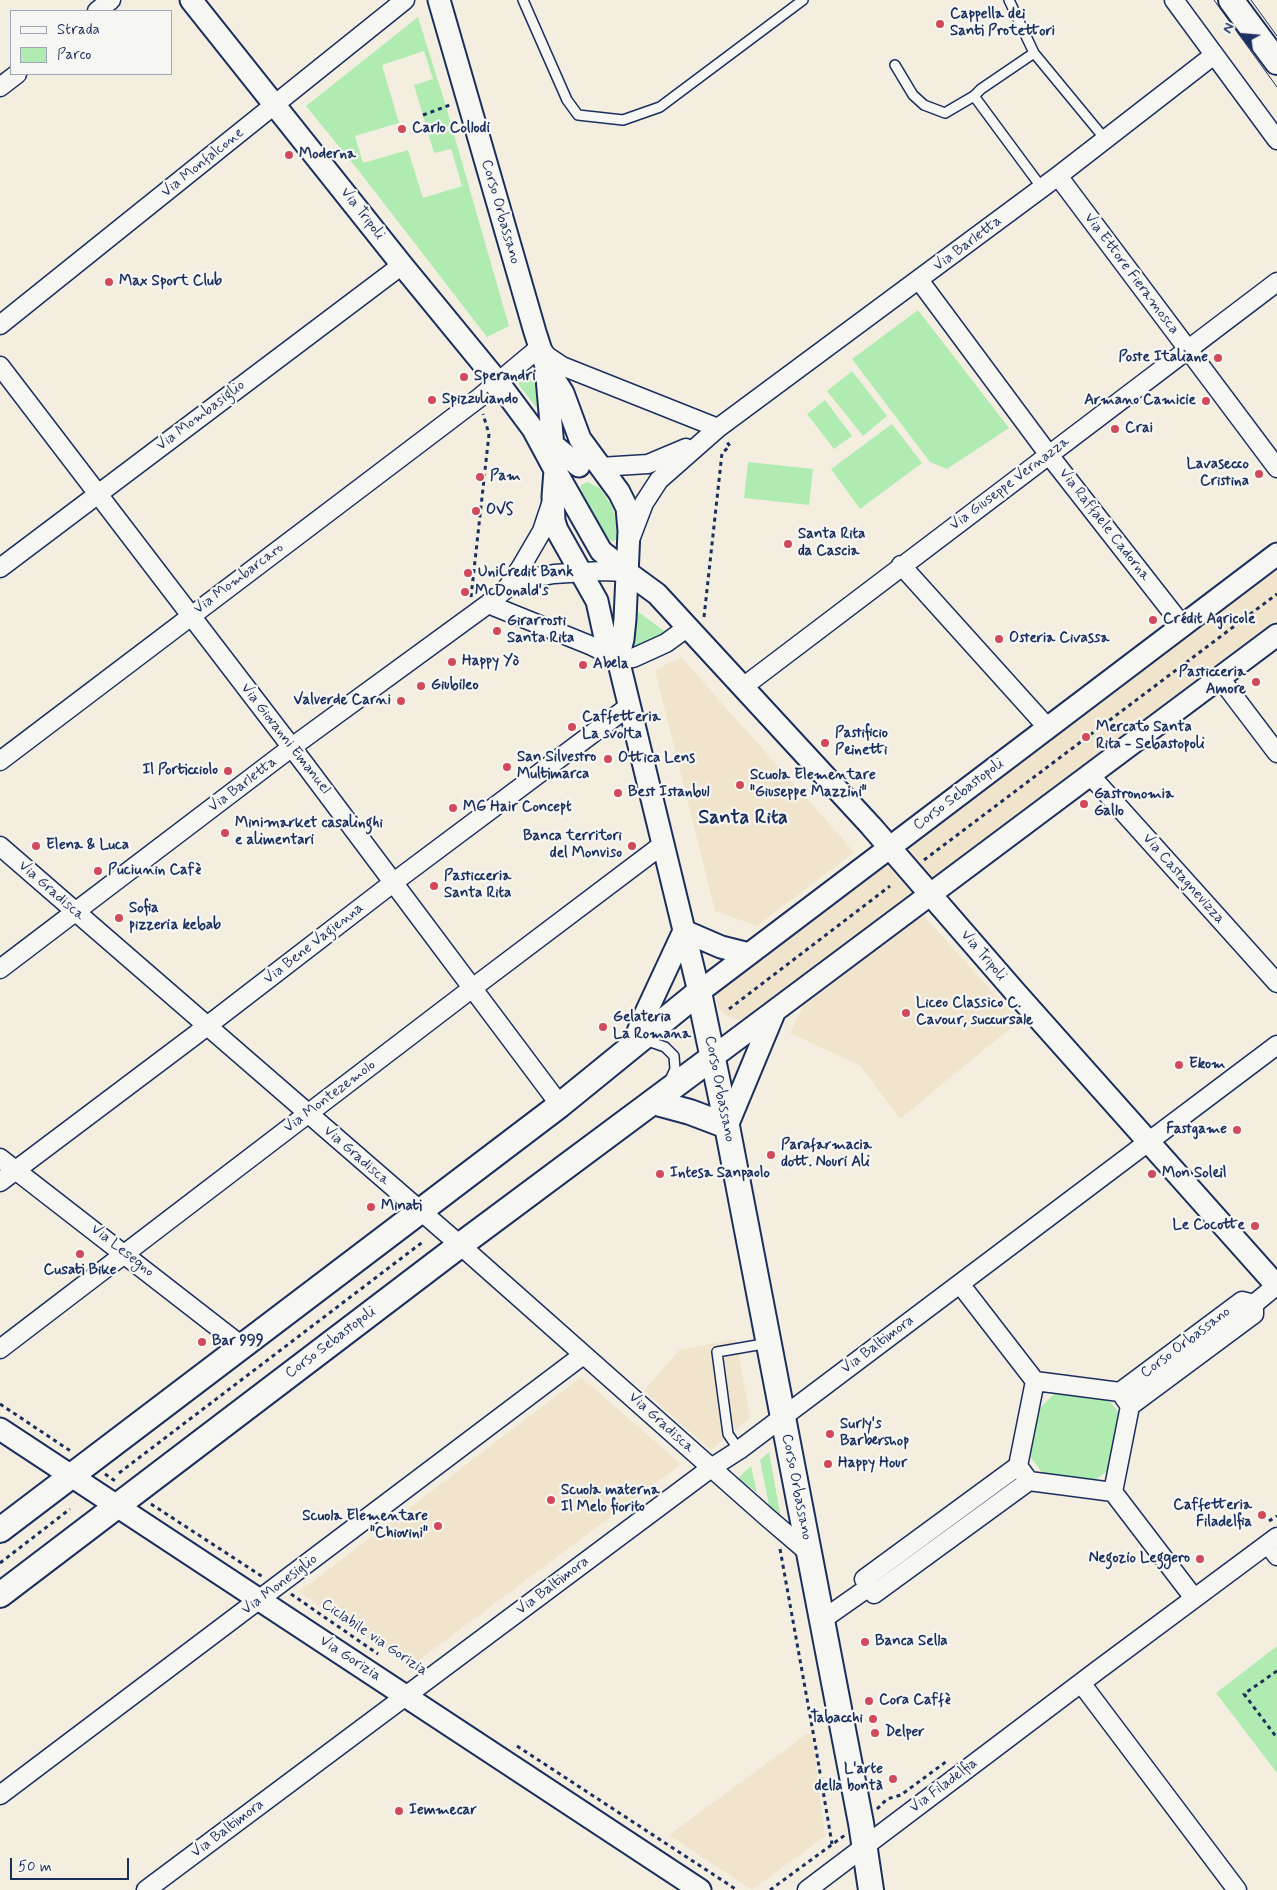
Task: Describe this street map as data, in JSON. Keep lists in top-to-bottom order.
{
  "streets": {
    "main road": ["Corso Orbassano", "Corso Sebastopoli"],
    "street": [
      "Via Monfalcone",
      "Via Tripoli",
      "Via Barletta",
      "Via Ettore Fieramosca",
      "Via Mombasiglio",
      "Via Giuseppe Vernazza",
      "Via Raffaele Cadorna",
      "Via Mombarcaro",
      "Via Giovanni Emanuel",
      "Via Castagnevizza",
      "Via Gradisca",
      "Via Bene Vagienna",
      "Via Montezemolo",
      "Via Lesegno",
      "Via Baltimora",
      "Via Monesiglio",
      "Via Gorizia",
      "Via Filadelfia"
    ],
    "path": ["Ciclabile via Gorizia"]
  },
  "crossings": [
    ["Via Monfalcone", "Via Tripoli"],
    ["Corso Orbassano", "Via Tripoli"],
    ["Corso Orbassano", "Via Mombarcaro"],
    ["Corso Orbassano", "Corso Sebastopoli"],
    ["Corso Orbassano", "Via Gradisca"],
    ["Corso Orbassano", "Via Bene Vagienna"],
    ["Corso Orbassano", "Via Montezemolo"],
    ["Corso Orbassano", "Via Baltimora"],
    ["Corso Orbassano", "Via Filadelfia"],
    ["Via Tripoli", "Via Mombasiglio"],
    ["Via Tripoli", "Via Giuseppe Vernazza"],
    ["Via Tripoli", "Via Mombarcaro"],
    ["Via Tripoli", "Corso Sebastopoli"],
    ["Via Tripoli", "Via Baltimora"],
    ["Via Barletta", "Via Ettore Fieramosca"],
    ["Via Barletta", "Via Raffaele Cadorna"],
    ["Via Barletta", "Via Giovanni Emanuel"],
    ["Via Barletta", "Via Gradisca"],
    ["Via Ettore Fieramosca", "Via Giuseppe Vernazza"],
    ["Via Mombasiglio", "Via Giovanni Emanuel"],
    ["Via Giuseppe Vernazza", "Via Raffaele Cadorna"],
    ["Via Raffaele Cadorna", "Corso Sebastopoli"],
    ["Via Mombarcaro", "Via Giovanni Emanuel"],
    ["Via Giovanni Emanuel", "Corso Sebastopoli"],
    ["Via Giovanni Emanuel", "Via Bene Vagienna"],
    ["Via Giovanni Emanuel", "Via Montezemolo"],
    ["Corso Sebastopoli", "Via Castagnevizza"],
    ["Corso Sebastopoli", "Via Gradisca"],
    ["Corso Sebastopoli", "Via Lesegno"],
    ["Corso Sebastopoli", "Ciclabile via Gorizia"],
    ["Corso Sebastopoli", "Via Gorizia"],
    ["Via Gradisca", "Via Bene Vagienna"],
    ["Via Gradisca", "Via Montezemolo"],
    ["Via Gradisca", "Via Baltimora"],
    ["Via Gradisca", "Via Monesiglio"],
    ["Via Bene Vagienna", "Via Lesegno"],
    ["Via Montezemolo", "Via Lesegno"],
    ["Via Baltimora", "Via Gorizia"],
    ["Via Monesiglio", "Ciclabile via Gorizia"],
    ["Via Monesiglio", "Via Gorizia"],
    ["Ciclabile via Gorizia", "Via Gorizia"]
  ],
  "districts": ["Santa Rita"],
  "places": [
    "Cappella dei Santi Protettori",
    "Carlo Collodi",
    "Moderna",
    "Max Sport Club",
    "Poste Italiane",
    "Sperandri",
    "Spizzuliando",
    "Armano Camicie",
    "Crai",
    "Lavasecco Cristina",
    "Pam",
    "OVS",
    "Santa Rita da Cascia",
    "UniCredit Bank",
    "McDonald's",
    "Crédit Agricole",
    "Girarrosti Santa Rita",
    "Osteria Civassa",
    "Happy Yò",
    "Abela",
    "Pasticceria Amore",
    "Giubileo",
    "Valverde Carni",
    "Caffetteria La svolta",
    "Mercato Santa Rita - Sebastopoli",
    "Pastificio Peinetti",
    "Ottica Lens",
    "San Silvestro Multimarca",
    "Il Porticciolo",
    "Scuola Elementare \"Giuseppe Mazzini\"",
    "Best Istanbul",
    "Gastronomia Gallo",
    "MG Hair Concept",
    "Minimarket casalinghi e alimentari",
    "Elena & Luca",
    "Banca territori del Monviso",
    "Puciunin Cafè",
    "Pasticceria Santa Rita",
    "Sofia pizzeria kebab",
    "Liceo Classico C. Cavour, succursale",
    "Gelateria La Romana",
    "Ekom",
    "Fastgame",
    "Parafarmacia dott. Nouri Ali",
    "Intesa Sanpaolo",
    "Mon Soleil",
    "Minati",
    "Le Cocotte",
    "Cusati Bike",
    "Bar 999",
    "Surly's Barbershop",
    "Happy Hour",
    "Scuola materna Il Melo fiorito",
    "Caffetteria Filadelfia",
    "Scuola Elementare \"Chiovini\"",
    "Negozio Leggero",
    "Banca Sella",
    "Cora Caffè",
    "Tabacchi",
    "Delper",
    "L'arte della bontà",
    "Iemmecar"
  ],
  "legend": ["Strada", "Parco"],
  "scale_bar": "50 m",
  "north": "top left"
}
